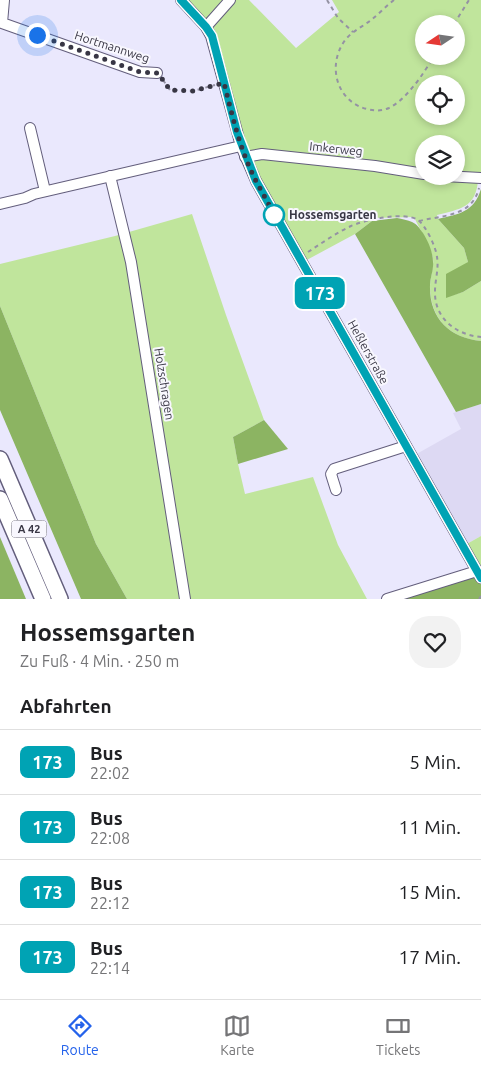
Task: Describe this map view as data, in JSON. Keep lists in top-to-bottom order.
{
  "streets": {
    "highway": ["A 42"],
    "street": [
      "Hortmannweg",
      "Imkerweg",
      "Heßlerstraße",
      "Holzschragen"
    ]
  },
  "crossings": [
    ["Imkerweg", "Heßlerstraße"]
  ],
  "places": ["Hossemsgarten"],
  "lines": ["bus line 173"],
  "north": "left",
  "page": {
    "on_map": "173",
    "heading": [
      ["Hossemsgarten", "Zu Fuß · 4 Min. · 250 m"],
      "Abfahrten"
    ],
    "list": [
      {
        "mark": "173",
        "name": "Bus",
        "note": "22:02",
        "value": "5 Min."
      },
      {
        "mark": "173",
        "name": "Bus",
        "note": "22:08",
        "value": "11 Min."
      },
      {
        "mark": "173",
        "name": "Bus",
        "note": "22:12",
        "value": "15 Min."
      },
      {
        "mark": "173",
        "name": "Bus",
        "note": "22:14",
        "value": "17 Min."
      }
    ],
    "tabs": ["Route", "Karte", "Tickets"]
  }
}
